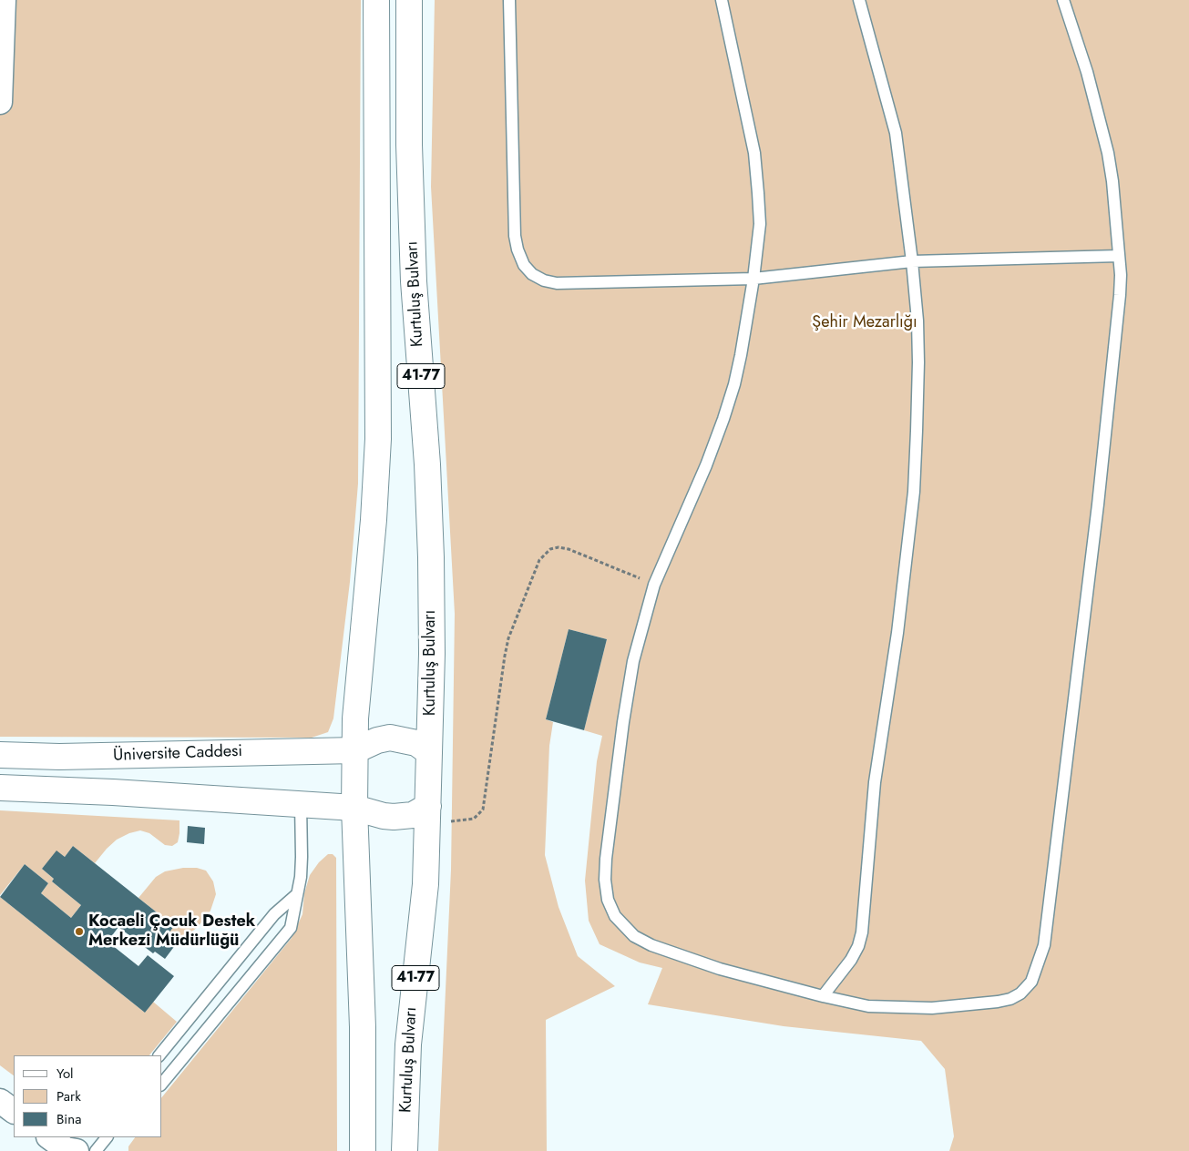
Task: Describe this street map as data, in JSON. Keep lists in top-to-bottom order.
{
  "streets": {
    "main road": ["Kurtuluş Bulvarı", "41-77", "Üniversite Caddesi"]
  },
  "crossings": [
    ["Kurtuluş Bulvarı", "41-77"],
    ["Kurtuluş Bulvarı", "Üniversite Caddesi"],
    ["41-77", "Üniversite Caddesi"]
  ],
  "parks": ["Şehir Mezarlığı"],
  "places": ["Kocaeli Çocuk Destek Merkezi Müdürlüğü"],
  "legend": ["Yol", "Park", "Bina"]
}
